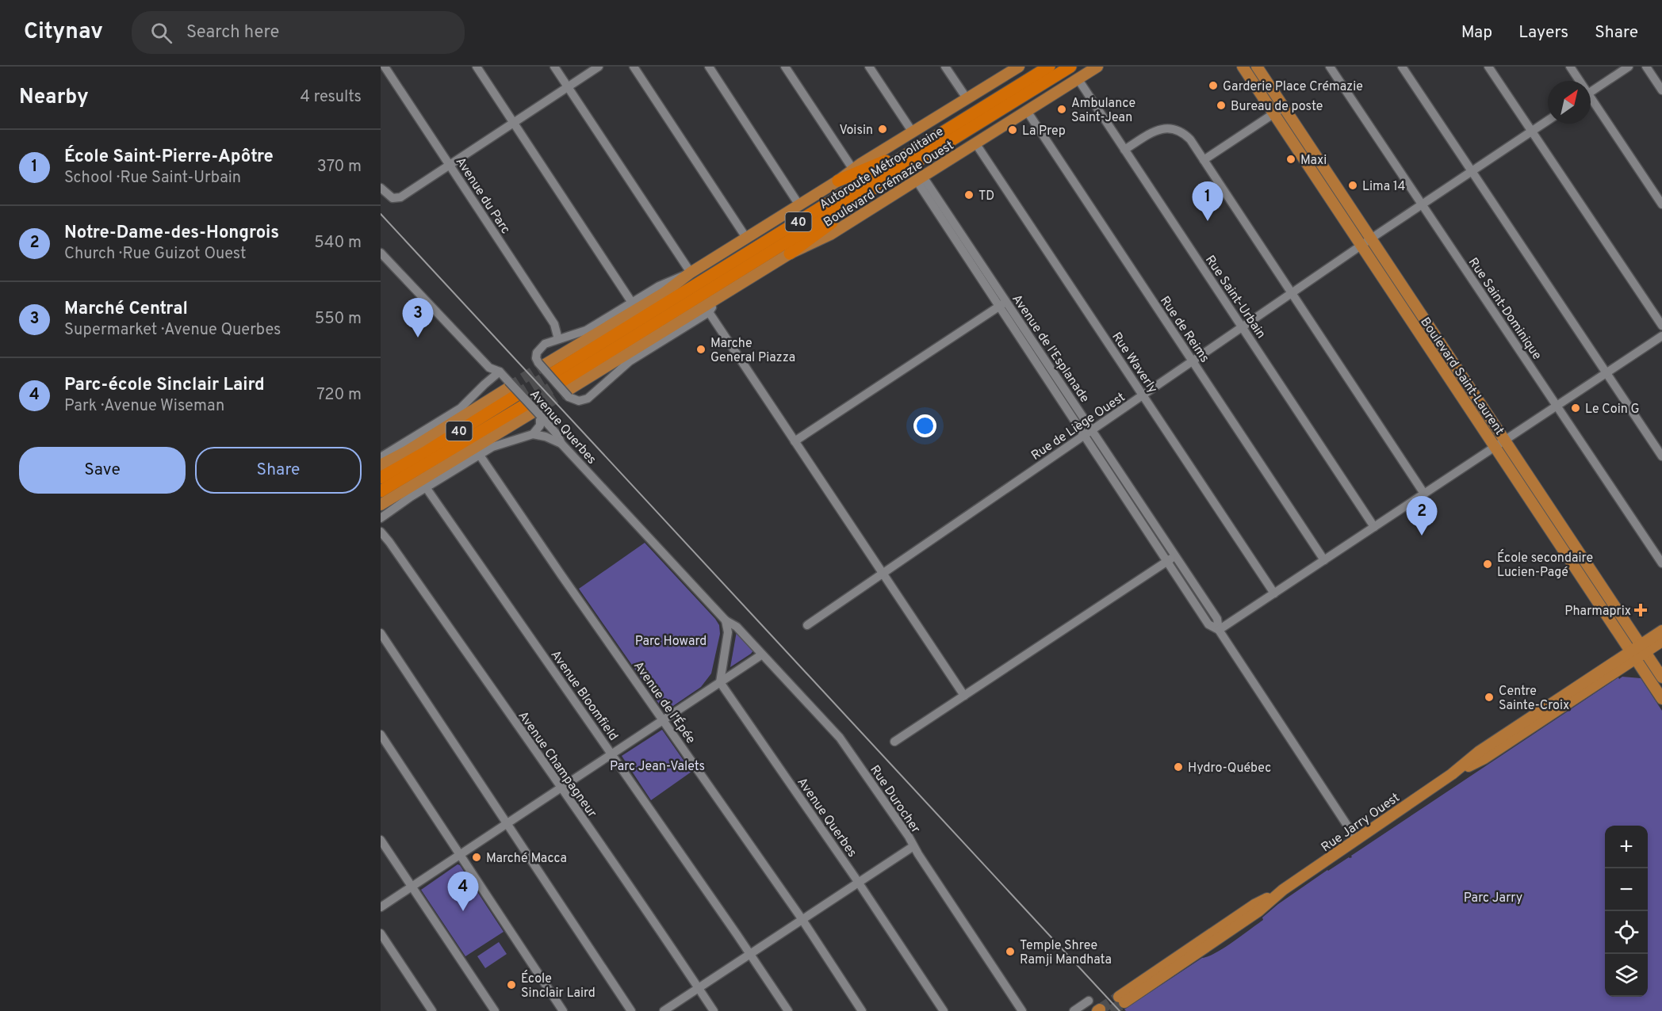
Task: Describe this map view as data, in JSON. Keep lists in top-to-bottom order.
{
  "streets": {
    "highway": ["Autoroute Métropolitaine", "40"],
    "main road": ["Boulevard Crémazie Ouest", "Boulevard Saint-Laurent", "Rue Jarry Ouest"],
    "street": [
      "Avenue du Parc",
      "Rue Saint-Urbain",
      "Rue Saint-Dominique",
      "Rue de Reims",
      "Avenue de l'Esplanade",
      "Rue Waverly",
      "Rue de Liège Ouest",
      "Avenue Querbes",
      "Avenue Bloomfield",
      "Avenue de l'Épée",
      "Avenue Champagneur",
      "Rue Durocher"
    ]
  },
  "crossings": [
    ["Autoroute Métropolitaine", "Boulevard Crémazie Ouest"],
    ["Boulevard Crémazie Ouest", "Rue Saint-Urbain"],
    ["Boulevard Crémazie Ouest", "Rue de Reims"],
    ["Boulevard Crémazie Ouest", "Avenue de l'Esplanade"],
    ["Boulevard Crémazie Ouest", "Rue Waverly"],
    ["40", "Avenue Querbes"],
    ["Rue Saint-Urbain", "Rue de Liège Ouest"],
    ["Rue Saint-Dominique", "Rue de Liège Ouest"],
    ["Rue de Reims", "Rue de Liège Ouest"],
    ["Avenue de l'Esplanade", "Rue de Liège Ouest"],
    ["Avenue de l'Esplanade", "Rue Jarry Ouest"],
    ["Rue Waverly", "Rue de Liège Ouest"],
    ["Boulevard Saint-Laurent", "Rue de Liège Ouest"],
    ["Boulevard Saint-Laurent", "Rue Jarry Ouest"],
    ["Avenue Querbes", "Rue Durocher"]
  ],
  "parks": ["Parc Howard", "Parc Jean-Valets", "Parc Jarry"],
  "places": {
    "other": [
      "Garderie Place Crémazie",
      "Bureau de poste",
      "Ambulance Saint-Jean",
      "Voisin",
      "La Prep",
      "Maxi",
      "Lima 14",
      "TD",
      "Marche General Piazza",
      "Le Coin G",
      "École secondaire Lucien-Pagé",
      "Centre Sainte-Croix",
      "Hydro-Québec",
      "Marché Macca",
      "Temple Shree Ramji Mandhata",
      "École Sinclair Laird"
    ],
    "health": ["Pharmaprix"]
  },
  "north": "top right",
  "page": {
    "header": "Citynav",
    "search": "Search here",
    "nav": ["Map", "Layers", "Share"],
    "heading": ["Nearby", "4 results"],
    "list": [
      {
        "mark": "1",
        "name": "École Saint-Pierre-Apôtre",
        "note": "School · Rue Saint-Urbain",
        "value": "370 m"
      },
      {
        "mark": "2",
        "name": "Notre-Dame-des-Hongrois",
        "note": "Church · Rue Guizot Ouest",
        "value": "540 m"
      },
      {
        "mark": "3",
        "name": "Marché Central",
        "note": "Supermarket · Avenue Querbes",
        "value": "550 m"
      },
      {
        "mark": "4",
        "name": "Parc-école Sinclair Laird",
        "note": "Park · Avenue Wiseman",
        "value": "720 m"
      }
    ],
    "pins": [
      "1",
      "3",
      "2",
      "4"
    ],
    "buttons": ["Save", "Share"],
    "map_buttons": ["+", "−"]
  }
}
